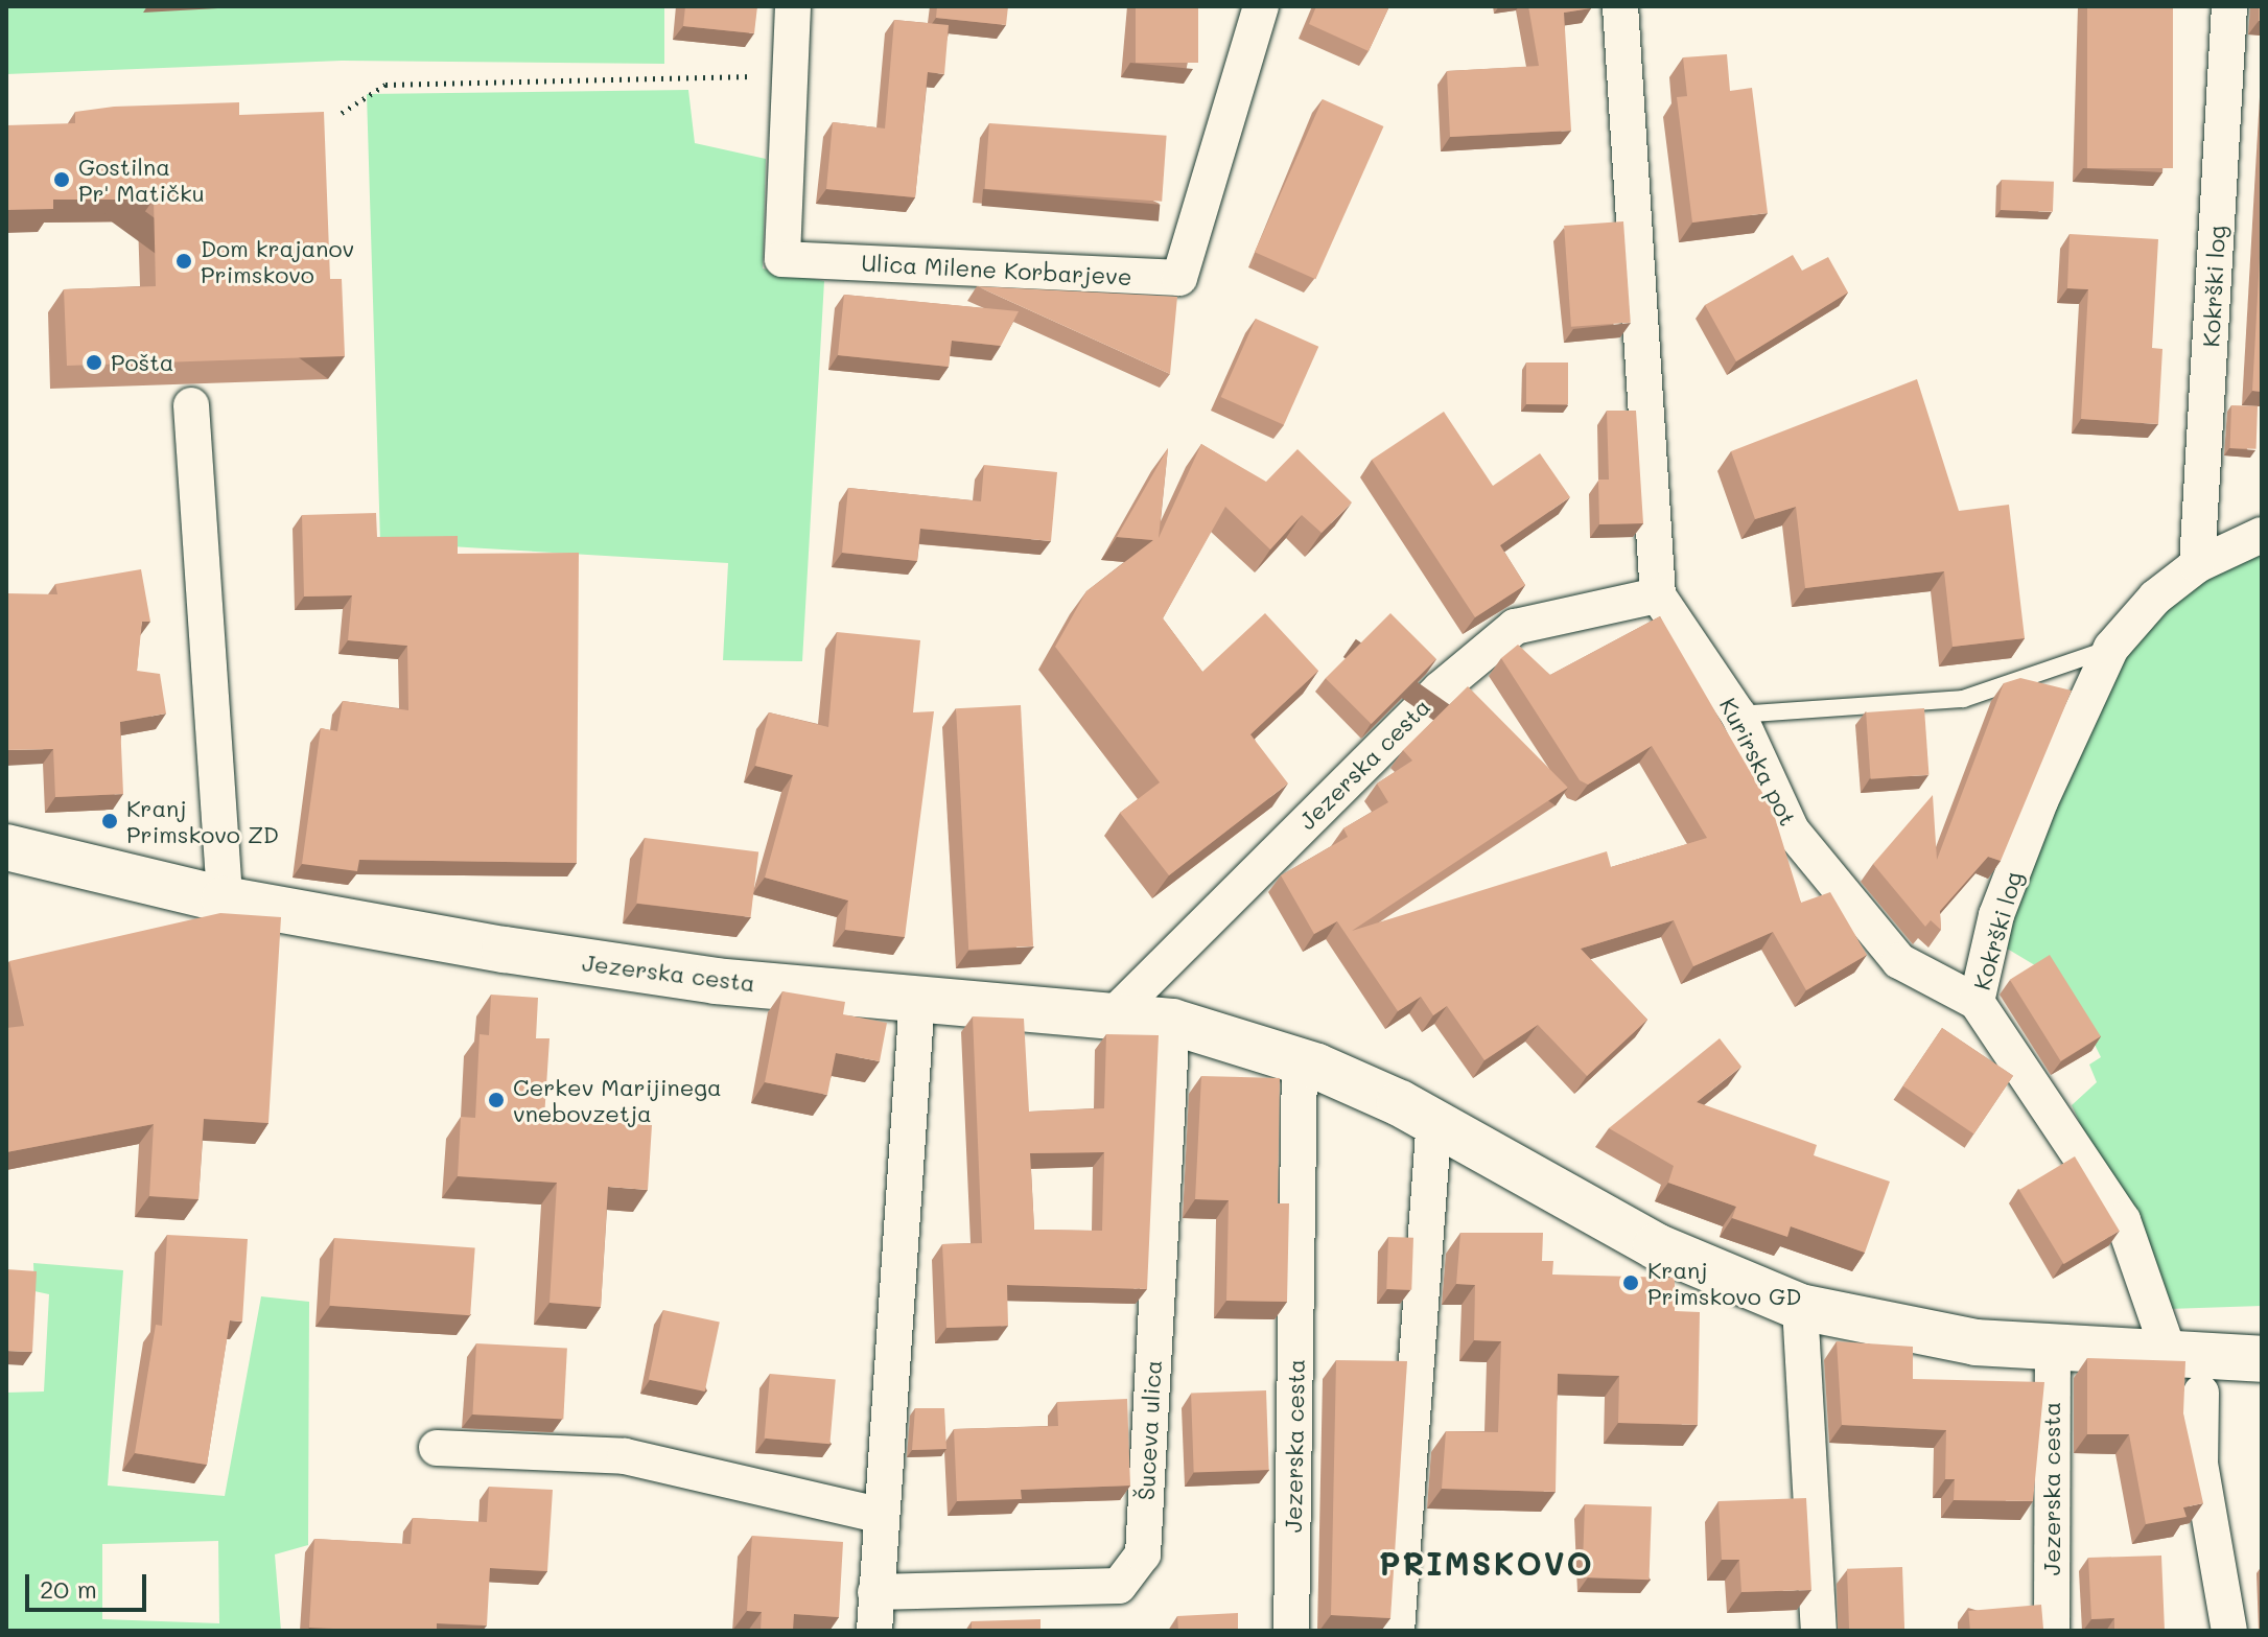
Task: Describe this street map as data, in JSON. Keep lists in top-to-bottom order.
{
  "streets": {
    "street": [
      "Ulica Milene Korbarjeve",
      "Kokrški log",
      "Kurirska pot",
      "Jezerska cesta",
      "Šuceva ulica"
    ]
  },
  "crossings": [
    ["Kokrški log", "Kurirska pot"],
    ["Kurirska pot", "Jezerska cesta"],
    ["Jezerska cesta", "Šuceva ulica"]
  ],
  "districts": ["PRIMSKOVO"],
  "places": [
    "Gostilna Pr' Matičku",
    "Dom krajanov Primskovo",
    "Pošta",
    "Kranj Primskovo ZD",
    "Cerkev Marijinega vnebovzetja",
    "Kranj Primskovo GD"
  ],
  "scale_bar": "20 m"
}
